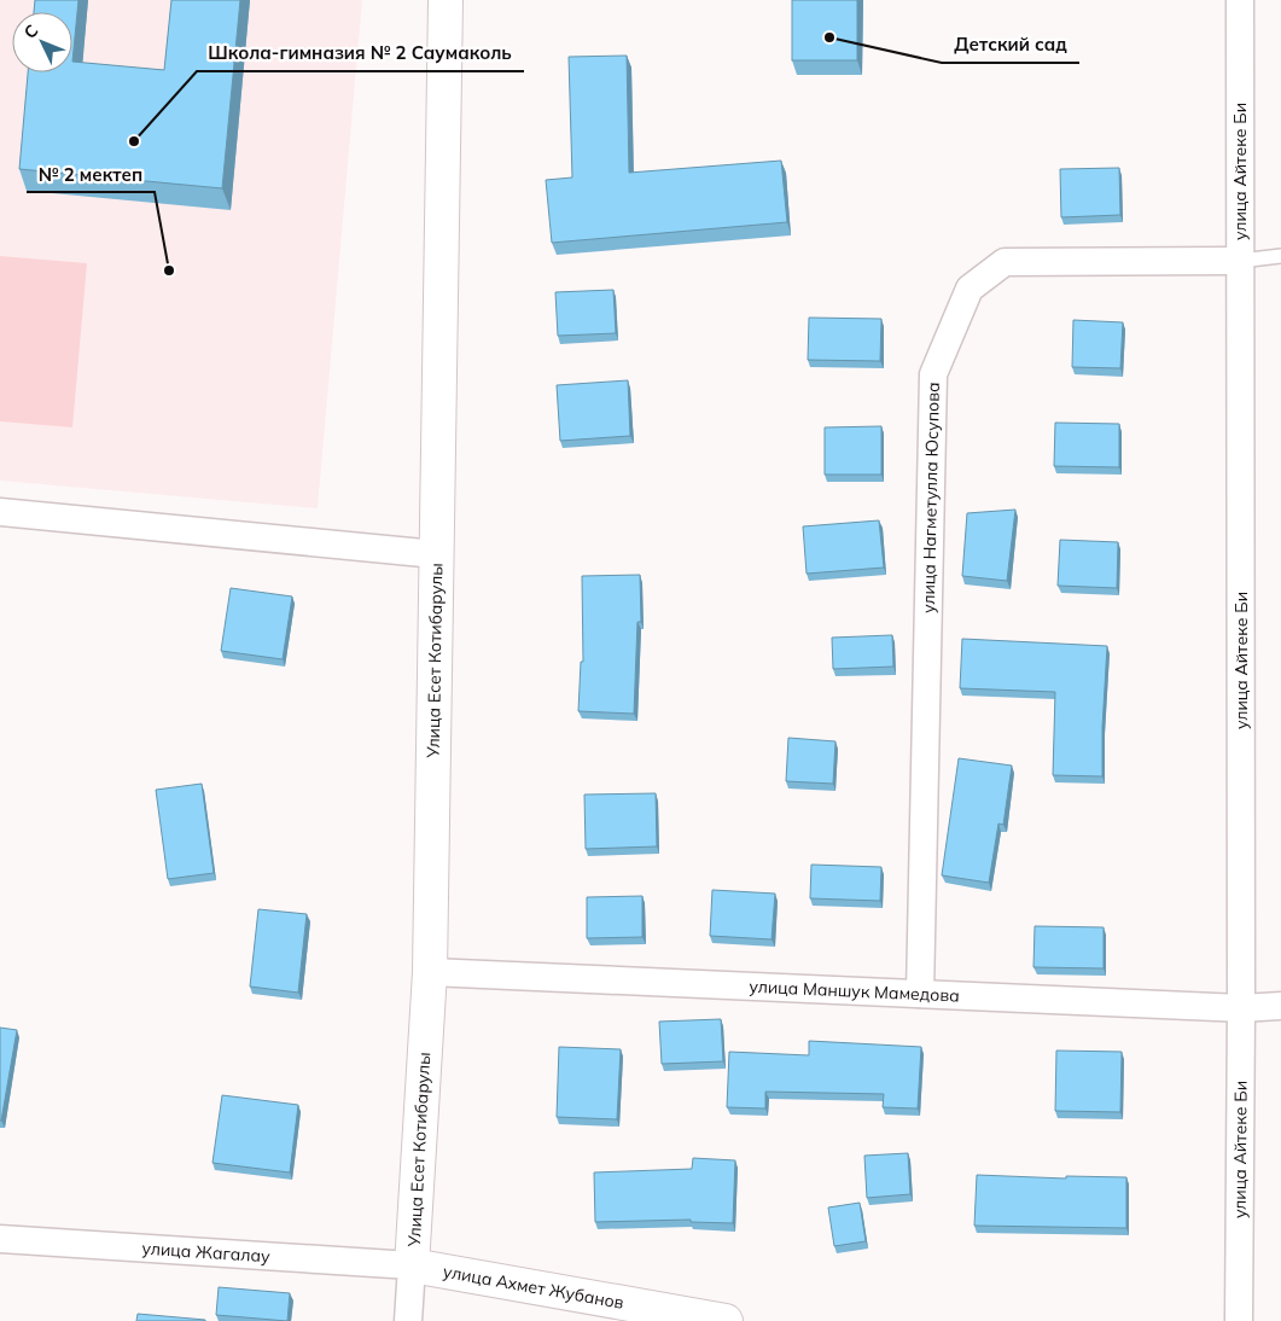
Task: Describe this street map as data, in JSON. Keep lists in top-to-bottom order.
{
  "streets": {
    "main road": ["Улица Есет Котибарулы", "улица Ахмет Жубанов"],
    "street": [
      "улица Айтеке Би",
      "улица Нагметулла Юсупова",
      "улица Маншук Мамедова",
      "улица Жагалау"
    ]
  },
  "crossings": [
    ["улица Айтеке Би", "улица Нагметулла Юсупова"],
    ["улица Айтеке Би", "улица Маншук Мамедова"],
    ["улица Нагметулла Юсупова", "улица Маншук Мамедова"],
    ["Улица Есет Котибарулы", "улица Маншук Мамедова"],
    ["Улица Есет Котибарулы", "улица Жагалау"],
    ["Улица Есет Котибарулы", "улица Ахмет Жубанов"],
    ["улица Жагалау", "улица Ахмет Жубанов"]
  ],
  "places": ["Детский сад", "Школа-гимназия № 2 Саумаколь", "№ 2 мектеп"],
  "north": "top left"
}
